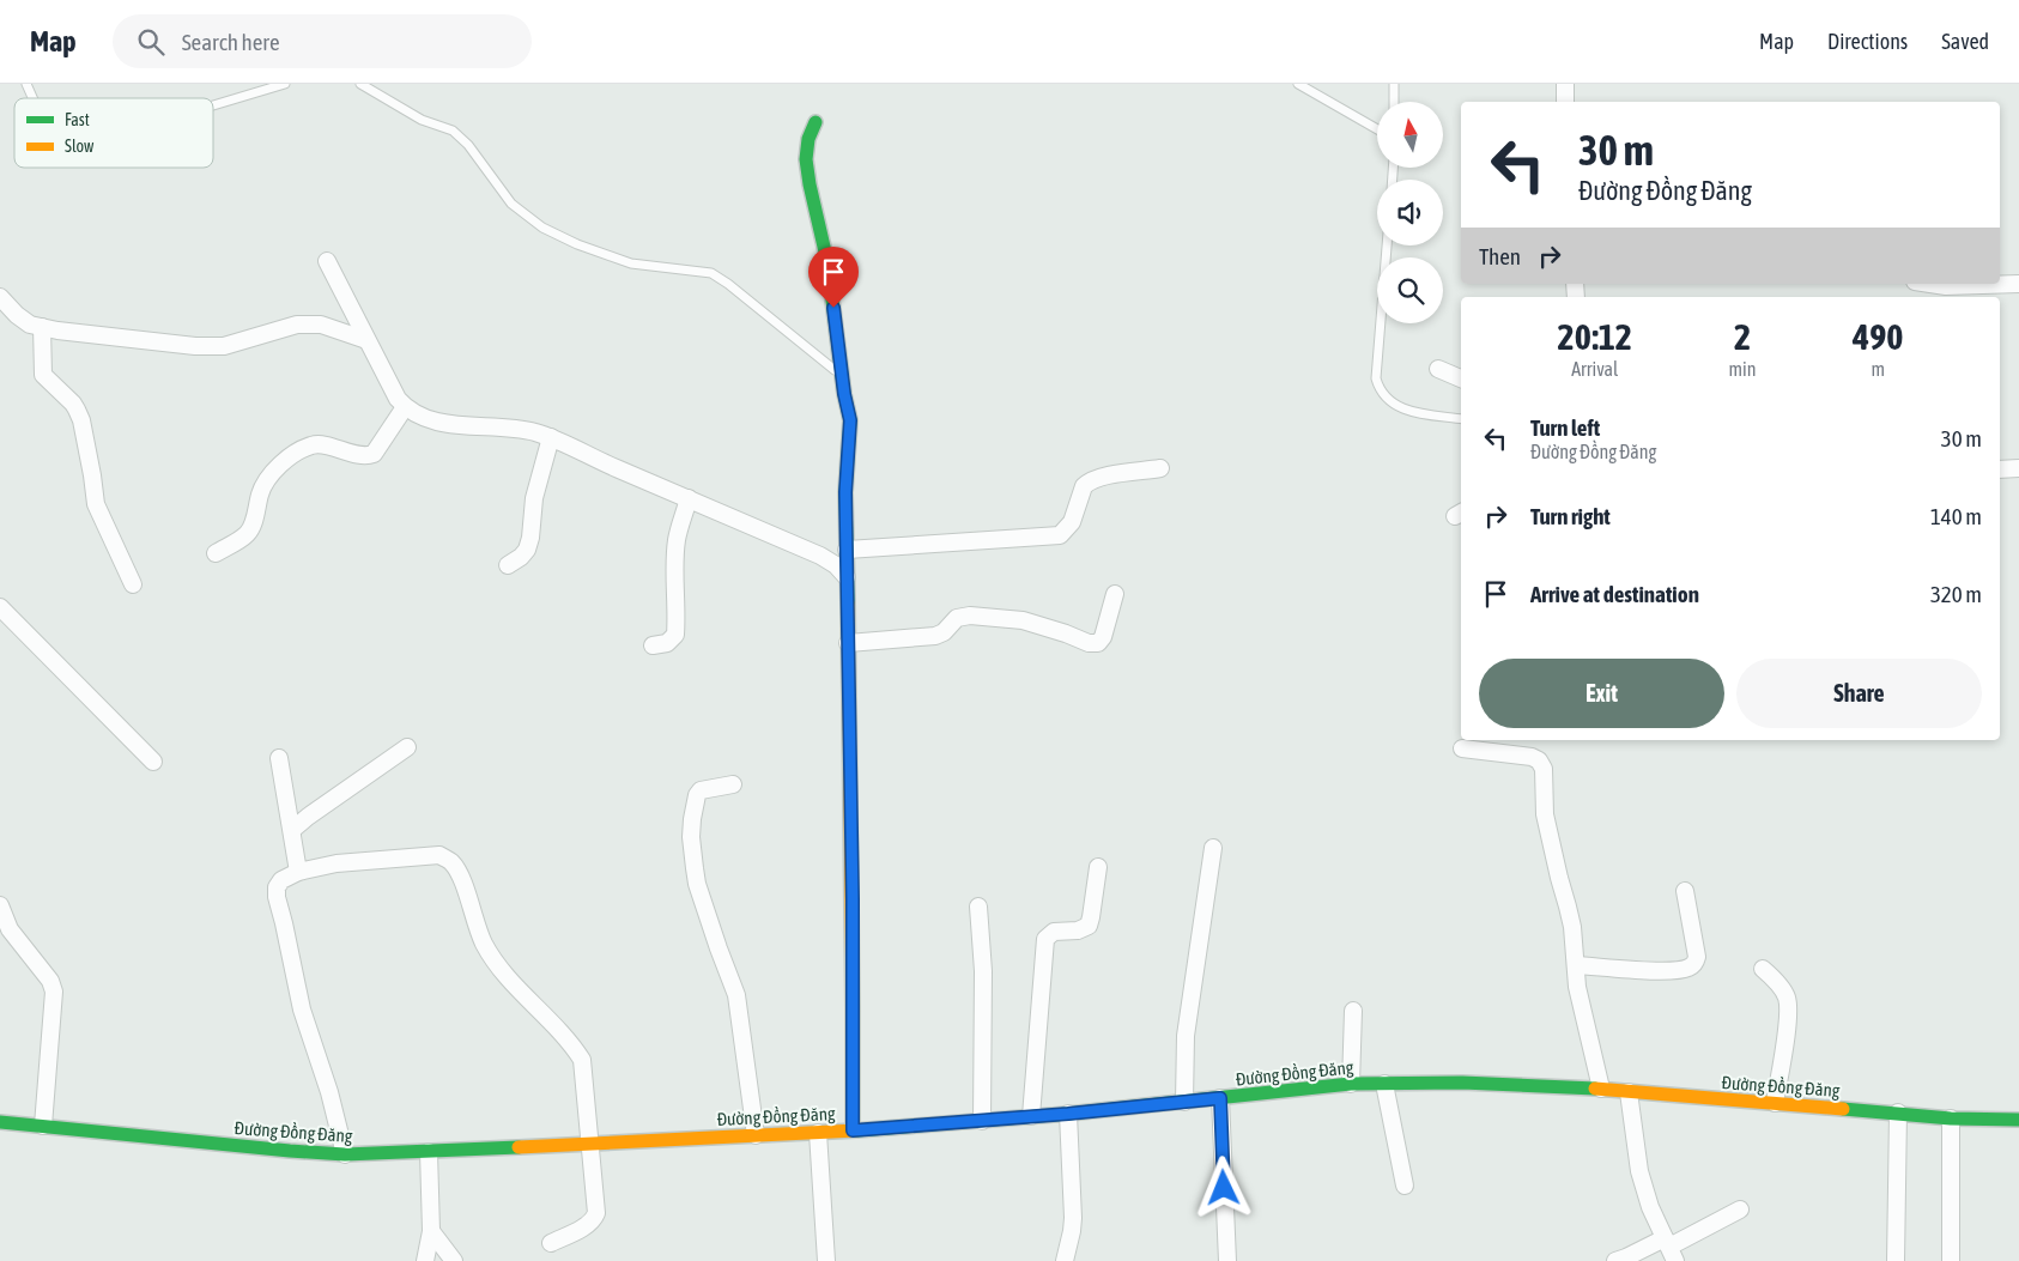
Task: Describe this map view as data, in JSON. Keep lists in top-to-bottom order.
{
  "streets": {
    "main road": ["Đường Đồng Đăng"]
  },
  "legend": ["Fast", "Slow"],
  "north": "top",
  "page": {
    "header": "Map",
    "search": "Search here",
    "nav": ["Map", "Directions", "Saved"],
    "turn": ["30 m", "Đường Đồng Đăng"],
    "then": "Then",
    "eta": [
      "20:12",
      "Arrival",
      "2",
      "min",
      "490",
      "m"
    ],
    "list": [
      {
        "name": "Turn left",
        "note": "Đường Đồng Đăng",
        "value": "30 m"
      },
      {
        "name": "Turn right",
        "value": "140 m"
      },
      {
        "name": "Arrive at destination",
        "value": "320 m"
      }
    ],
    "buttons": ["Exit", "Share"]
  }
}
